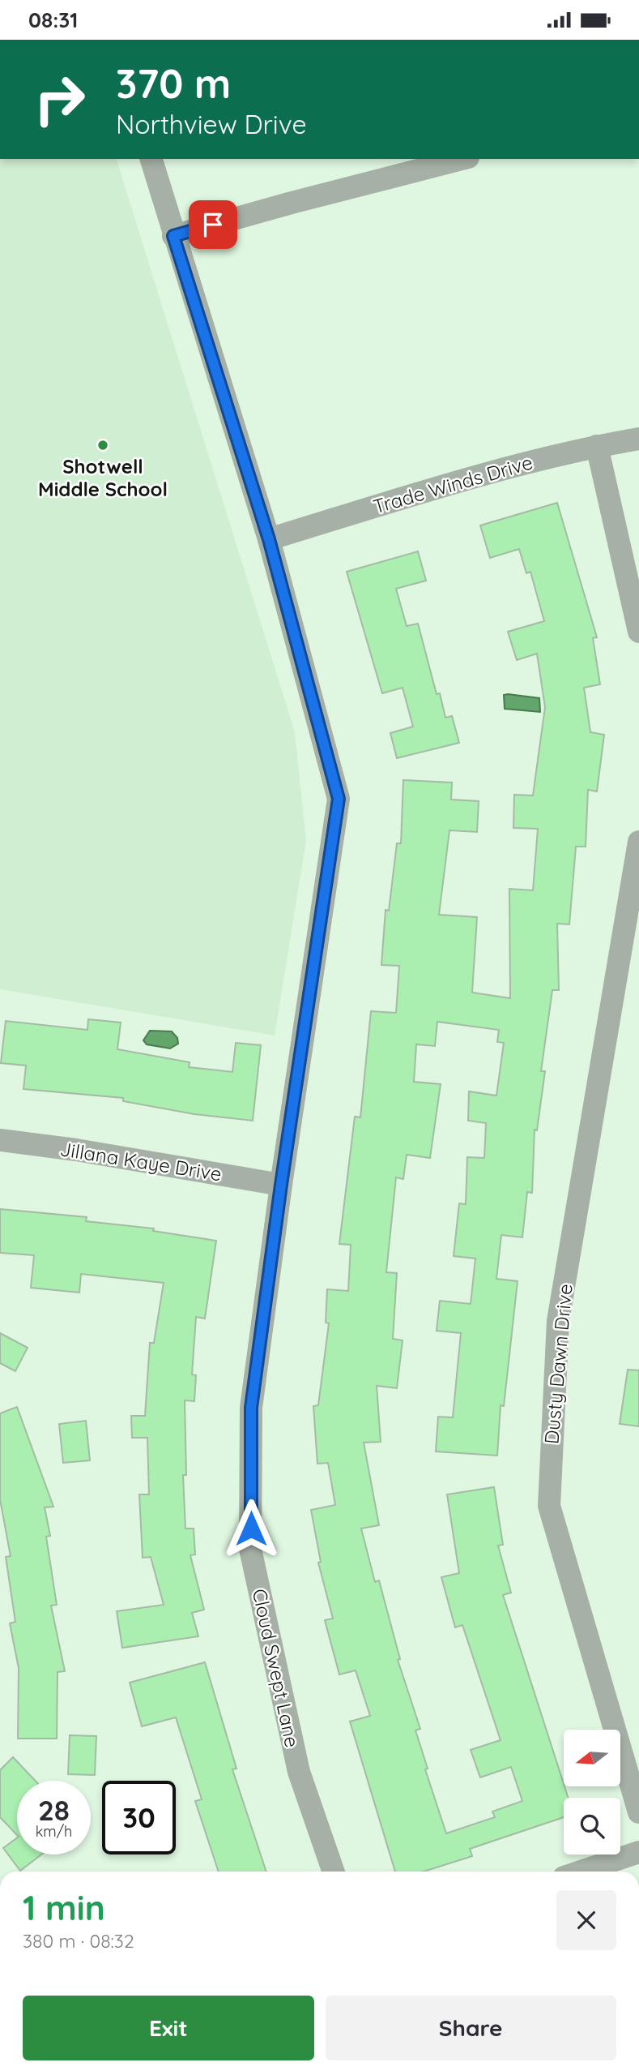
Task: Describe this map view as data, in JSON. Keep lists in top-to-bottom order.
{
  "streets": {
    "street": [
      "Trade Winds Drive",
      "Jillana Kaye Drive",
      "Dusty Dawn Drive",
      "Cloud Swept Lane"
    ]
  },
  "crossings": [
    ["Trade Winds Drive", "Cloud Swept Lane"],
    ["Jillana Kaye Drive", "Cloud Swept Lane"]
  ],
  "places": ["Shotwell Middle School"],
  "north": "left",
  "page": {
    "status": "08:31",
    "turn": ["370 m", "Northview Drive"],
    "speed": "28 km/h",
    "limit": "30",
    "heading": ["1 min", "380 m · 08:32"],
    "buttons": ["Exit", "Share"]
  }
}
